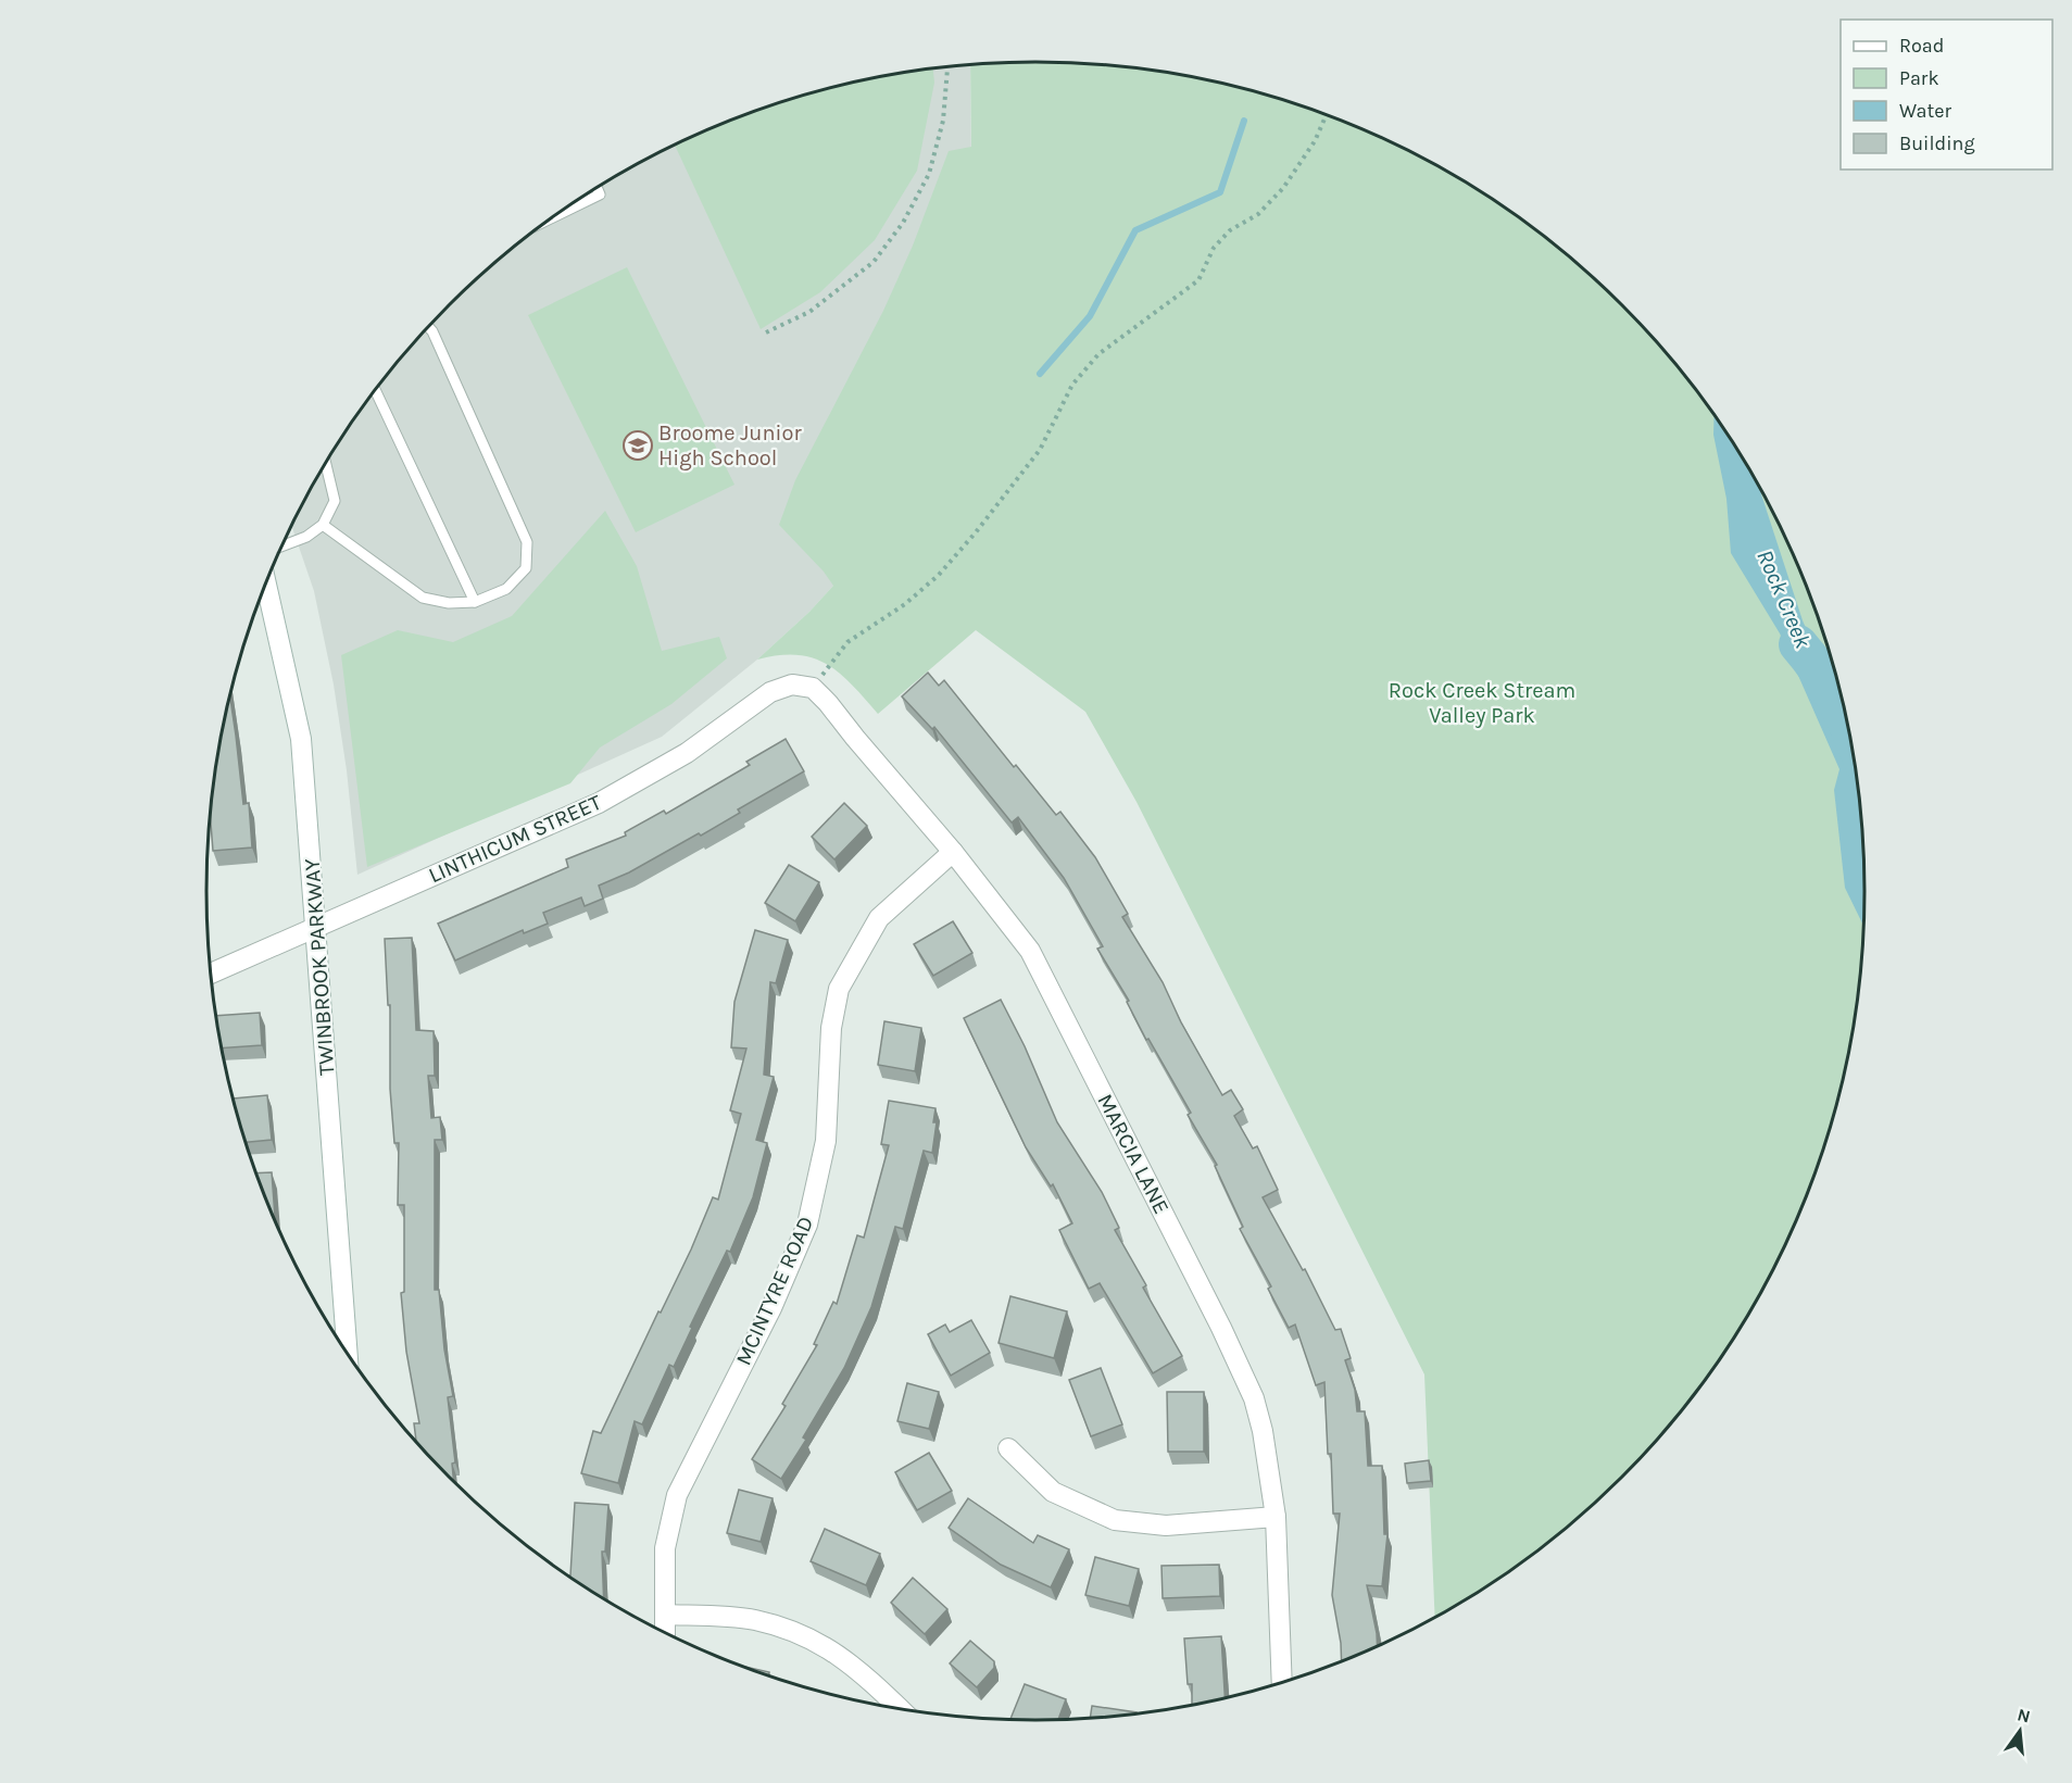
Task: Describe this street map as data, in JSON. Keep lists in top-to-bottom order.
{
  "streets": {
    "street": [
      "LINTHICUM STREET",
      "TWINBROOK PARKWAY",
      "MARCIA LANE",
      "MCINTYRE ROAD"
    ]
  },
  "crossings": [
    ["LINTHICUM STREET", "TWINBROOK PARKWAY"],
    ["LINTHICUM STREET", "MARCIA LANE"],
    ["MARCIA LANE", "MCINTYRE ROAD"]
  ],
  "water": ["Rock Creek"],
  "parks": ["Rock Creek Stream Valley Park"],
  "places": {
    "school or university": ["Broome Junior High School"]
  },
  "legend": [
    "Road",
    "Park",
    "Water",
    "Building"
  ],
  "north": "top"
}
